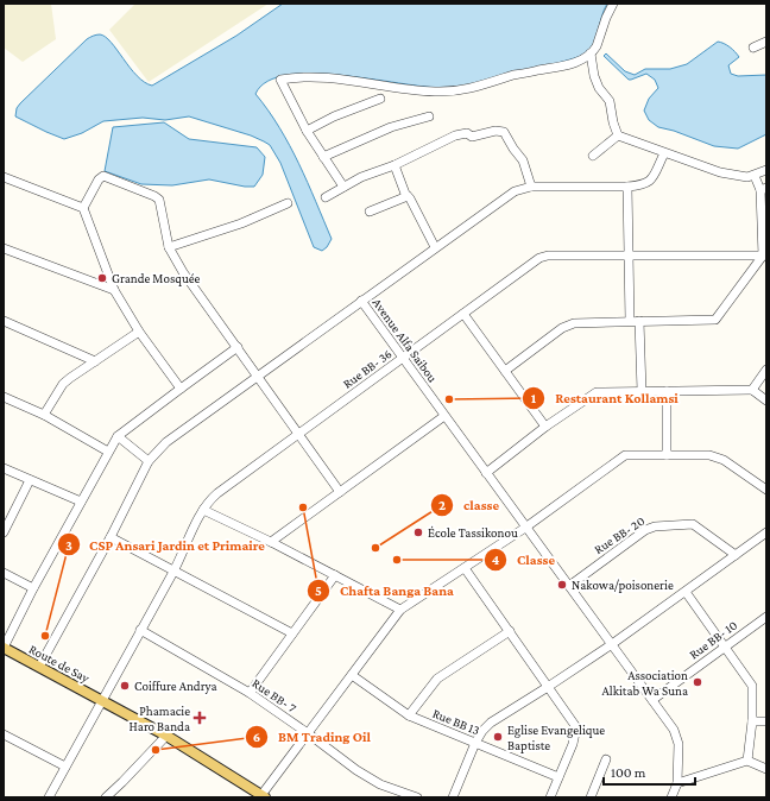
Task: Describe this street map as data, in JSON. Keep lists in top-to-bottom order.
{
  "streets": {
    "main road": ["Route de Say"],
    "street": [
      "Avenue Alfa Saibou",
      "Rue BB- 36",
      "Rue BB- 20",
      "Rue BB- 10",
      "Rue BB- 7",
      "Rue BB 13"
    ]
  },
  "crossings": [
    ["Avenue Alfa Saibou", "Rue BB- 36"],
    ["Avenue Alfa Saibou", "Rue BB- 20"],
    ["Avenue Alfa Saibou", "Rue BB- 10"],
    ["Rue BB- 36", "Route de Say"],
    ["Rue BB- 36", "Rue BB- 7"]
  ],
  "places": {
    "other": [
      "Grande Mosquée",
      "Restaurant Kollamsi",
      "Chafta Banga Bana",
      "École Tassikonou",
      "classe",
      "Classe",
      "Nakowa/poisonerie",
      "CSP Ansari Jardin et Primaire",
      "Association Alkitab Wa Suna",
      "Coiffure Andrya",
      "Eglise Evangelique Baptiste",
      "BM Trading Oil"
    ],
    "health": ["Phamacie Haro Banda"]
  },
  "scale_bar": "100 m"
}
